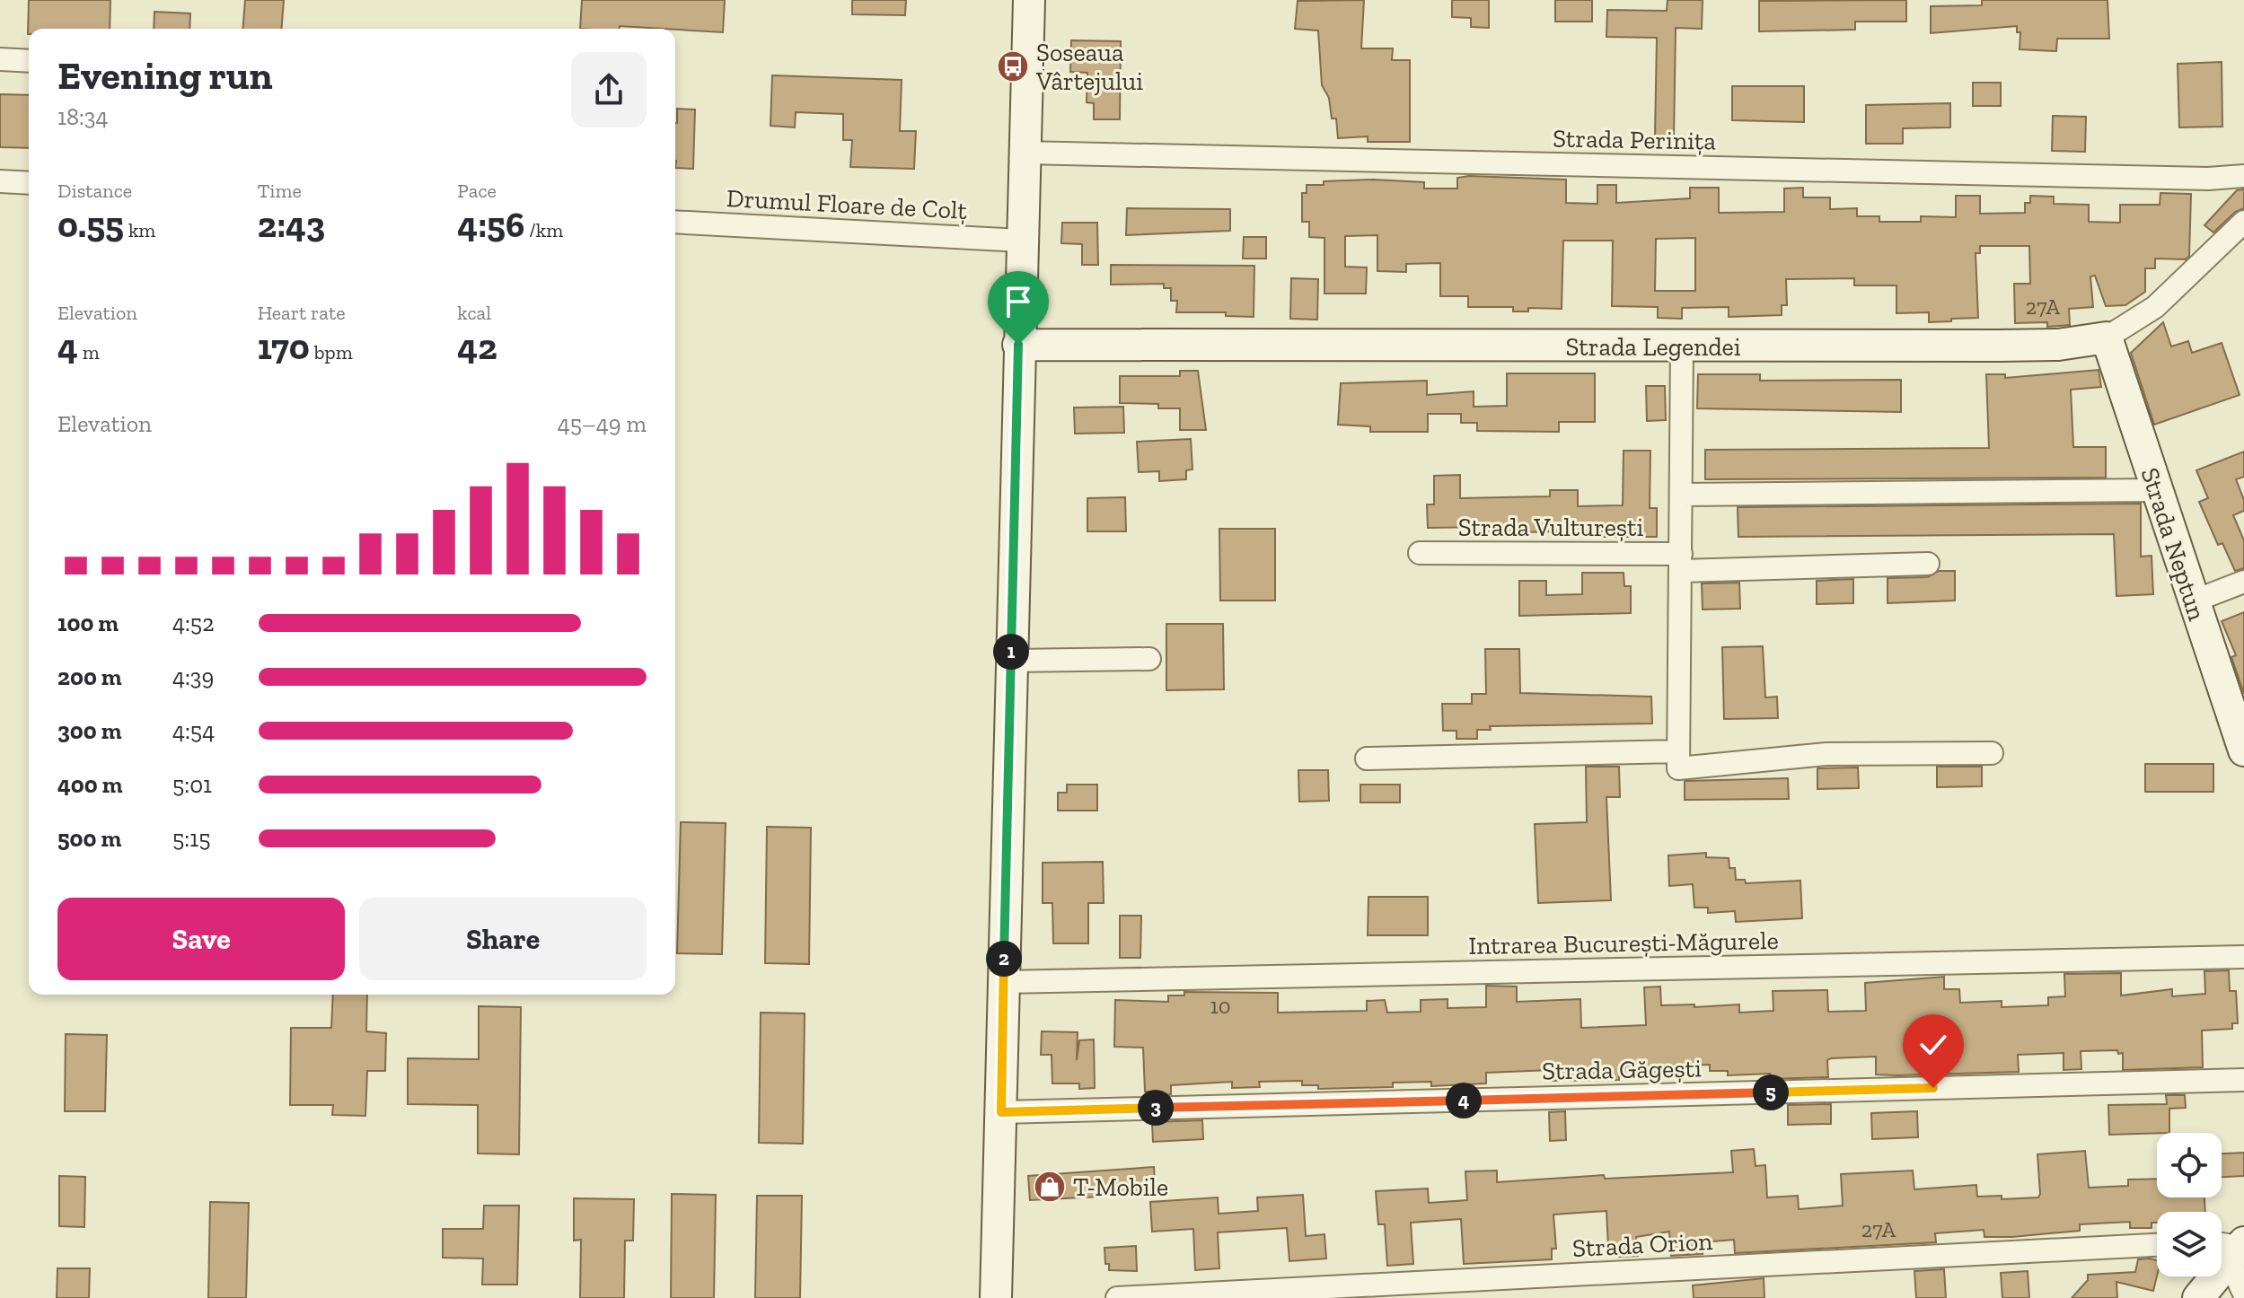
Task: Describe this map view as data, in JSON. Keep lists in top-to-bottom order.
{
  "streets": {
    "street": [
      "Strada Perinița",
      "Drumul Floare de Colț",
      "Strada Legendei",
      "Strada Vulturești",
      "Strada Neptun",
      "Intrarea București-Măgurele",
      "Strada Găgești",
      "Strada Orion"
    ]
  },
  "crossings": [
    ["Strada Legendei", "Strada Vulturești"],
    ["Strada Legendei", "Strada Neptun"]
  ],
  "places": {
    "bus stop": ["Șoseaua Vârtejului"],
    "shop": ["T-Mobile"]
  },
  "house_numbers": ["27A", "10", "27A"],
  "page": {
    "heading": ["Evening run", "18:34"],
    "stats": [
      ["Distance", "0.55 km"],
      ["Time", "2:43"],
      ["Pace", "4:56 /km"],
      ["Elevation", "4 m"],
      ["Heart rate", "170 bpm"],
      ["kcal", "42"]
    ],
    "chart": ["Elevation", "45–49 m"],
    "list": [
      {
        "name": "100 m",
        "note": "4:52"
      },
      {
        "name": "200 m",
        "note": "4:39"
      },
      {
        "name": "300 m",
        "note": "4:54"
      },
      {
        "name": "400 m",
        "note": "5:01"
      },
      {
        "name": "500 m",
        "note": "5:15"
      }
    ],
    "pins": [
      "1",
      "2",
      "5",
      "4",
      "3"
    ],
    "buttons": ["Save", "Share"]
  }
}
